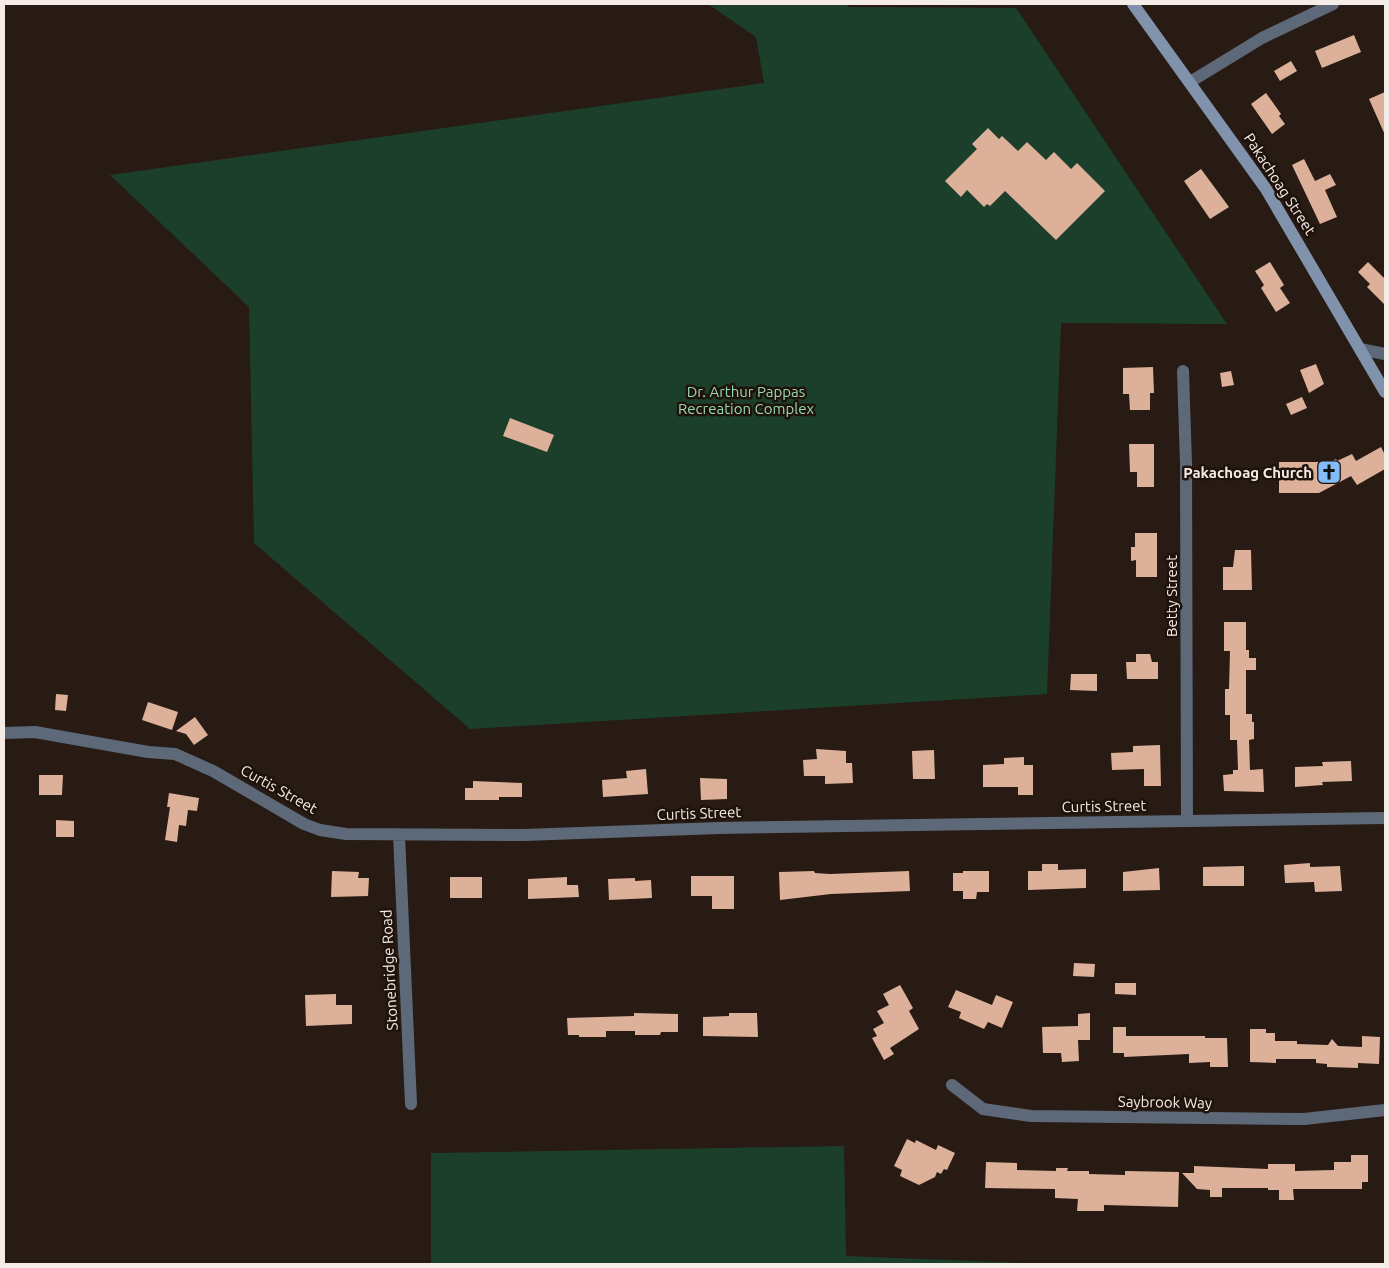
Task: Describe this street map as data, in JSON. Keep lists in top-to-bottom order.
{
  "streets": {
    "street": [
      "Pakachoag Street",
      "Betty Street",
      "Curtis Street",
      "Stonebridge Road",
      "Saybrook Way"
    ]
  },
  "crossings": [
    ["Betty Street", "Curtis Street"],
    ["Curtis Street", "Stonebridge Road"]
  ],
  "parks": ["Dr. Arthur Pappas Recreation Complex"],
  "places": {
    "church": ["Pakachoag Church"]
  }
}
